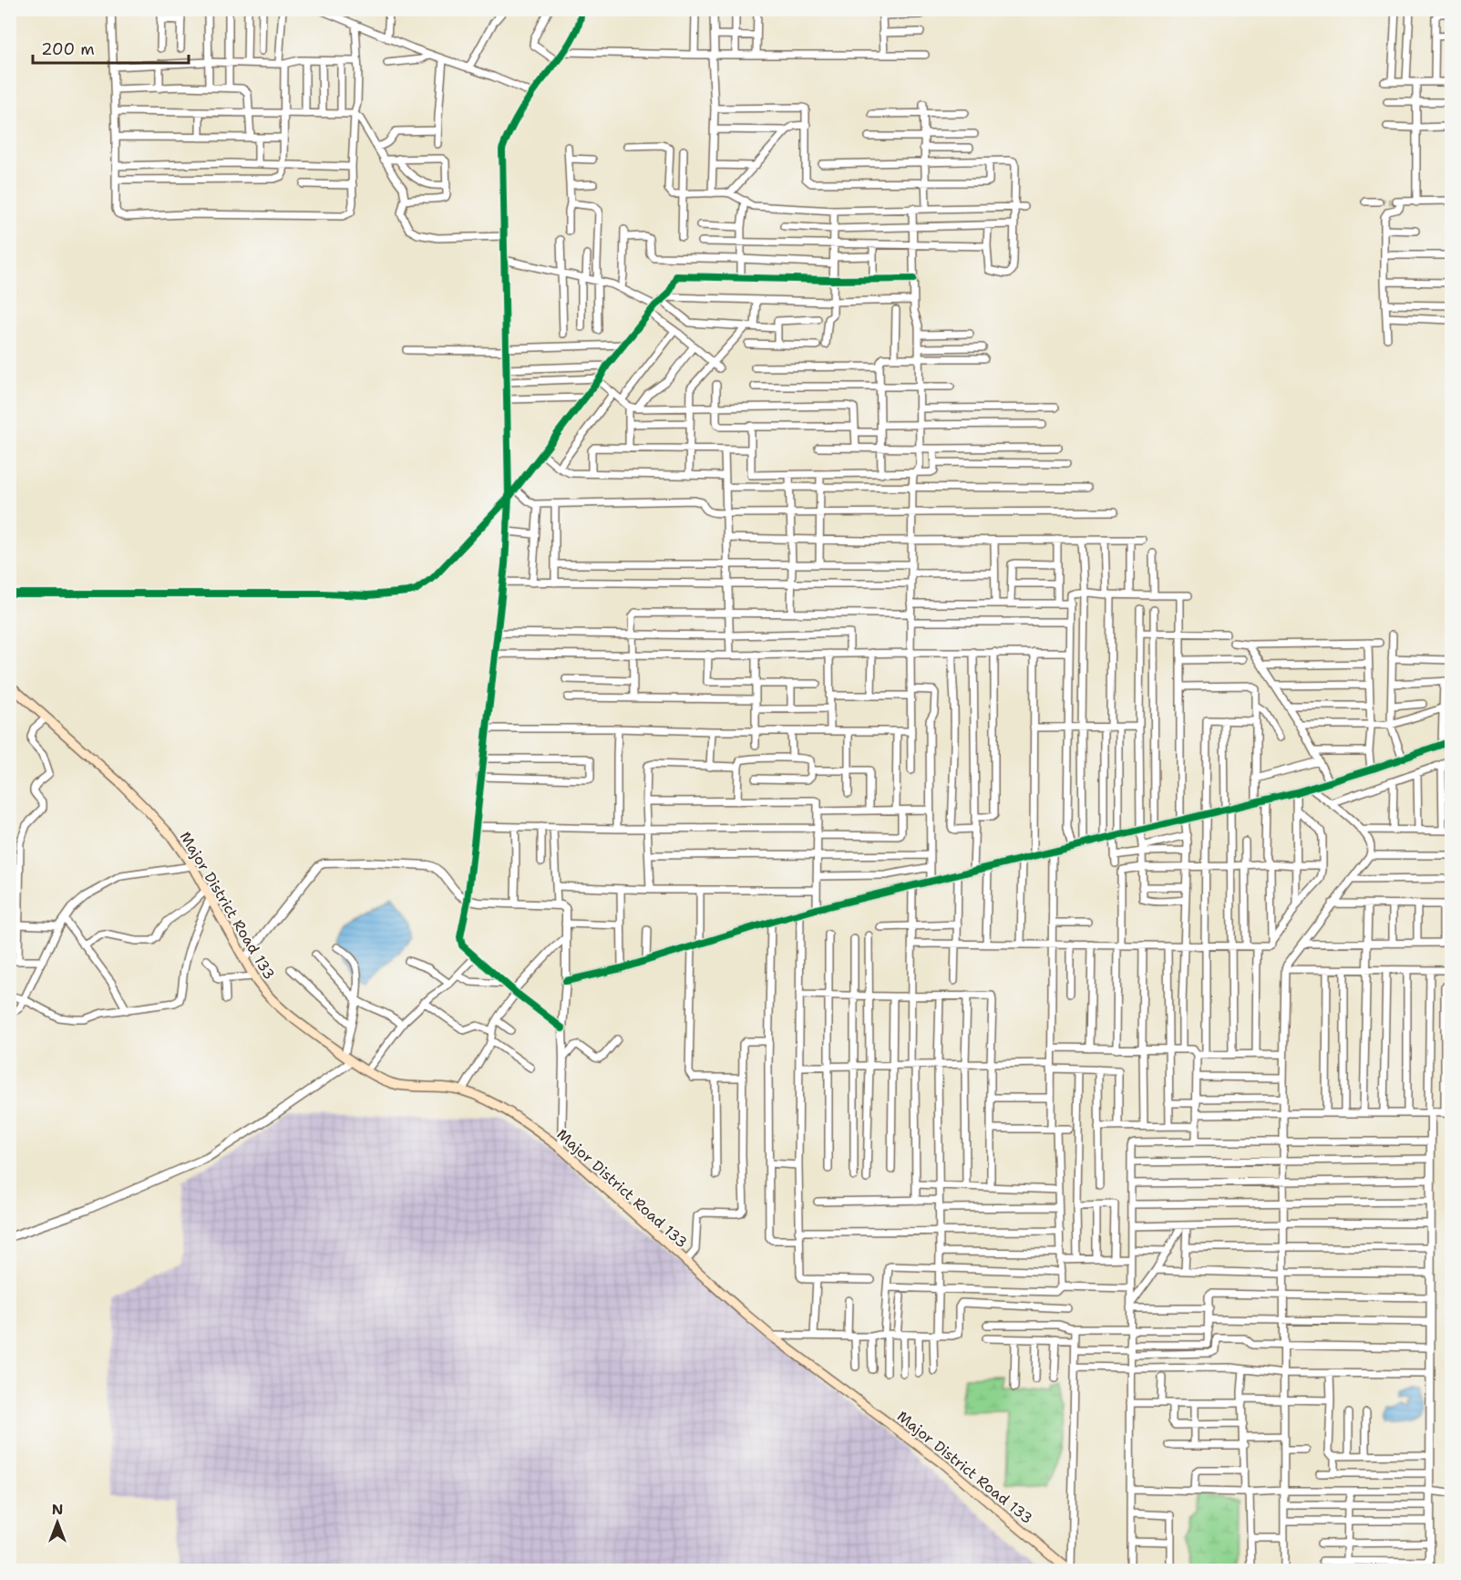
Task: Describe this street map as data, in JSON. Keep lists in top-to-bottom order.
{
  "streets": {
    "main road": ["Major District Road 133"]
  },
  "scale_bar": "200 m",
  "north": "top"
}
